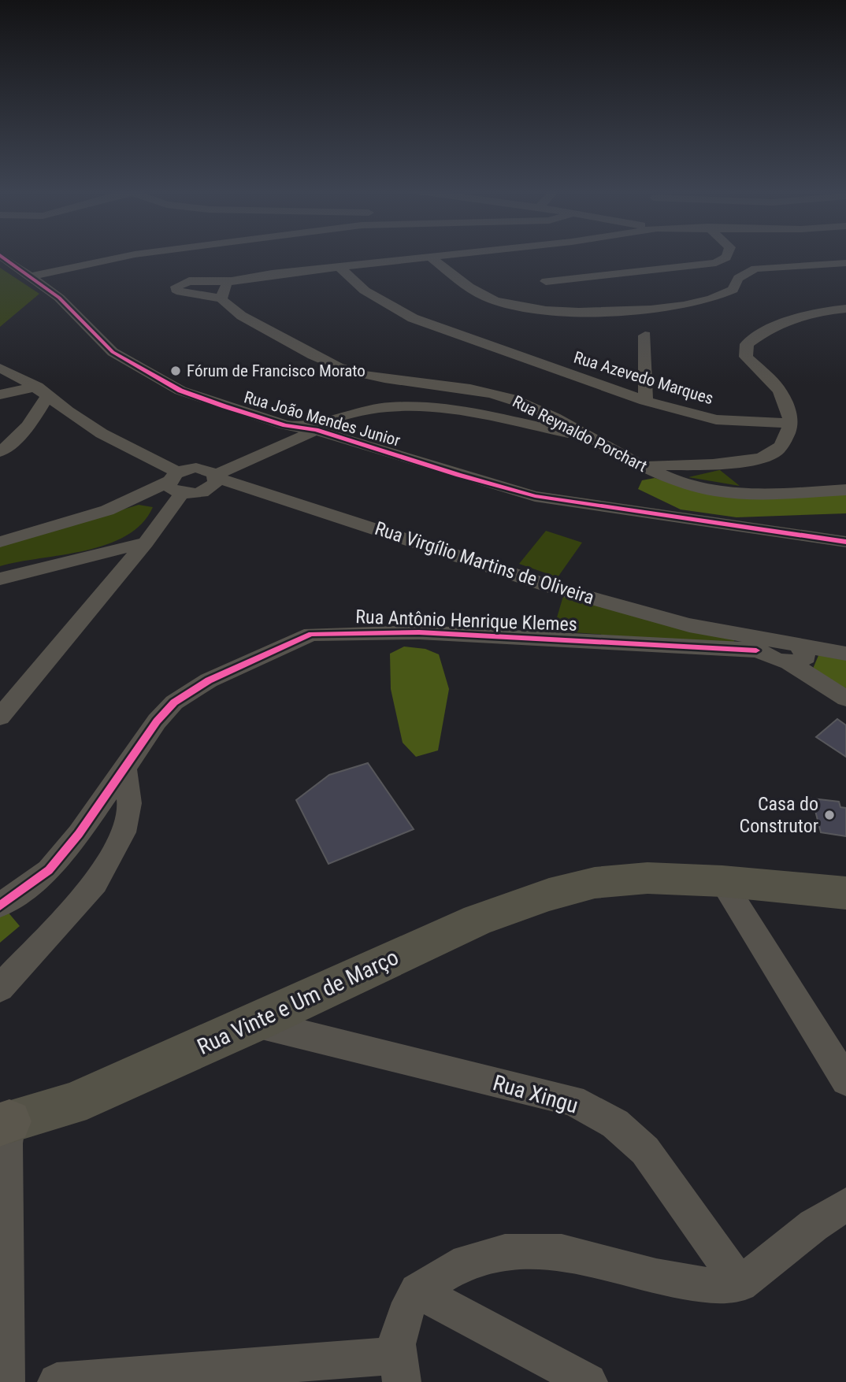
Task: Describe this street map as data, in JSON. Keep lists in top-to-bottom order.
{
  "streets": {
    "main road": ["Rua Vinte e Um de Março"],
    "street": [
      "Rua Azevedo Marques",
      "Rua João Mendes Junior",
      "Rua Reynaldo Porchart",
      "Rua Virgílio Martins de Oliveira",
      "Rua Antônio Henrique Klemes",
      "Rua Xingu"
    ]
  },
  "crossings": [
    ["Rua Virgílio Martins de Oliveira", "Rua Antônio Henrique Klemes"],
    ["Rua Vinte e Um de Março", "Rua Xingu"]
  ],
  "places": ["Fórum de Francisco Morato", "Casa do Construtor"]
}
